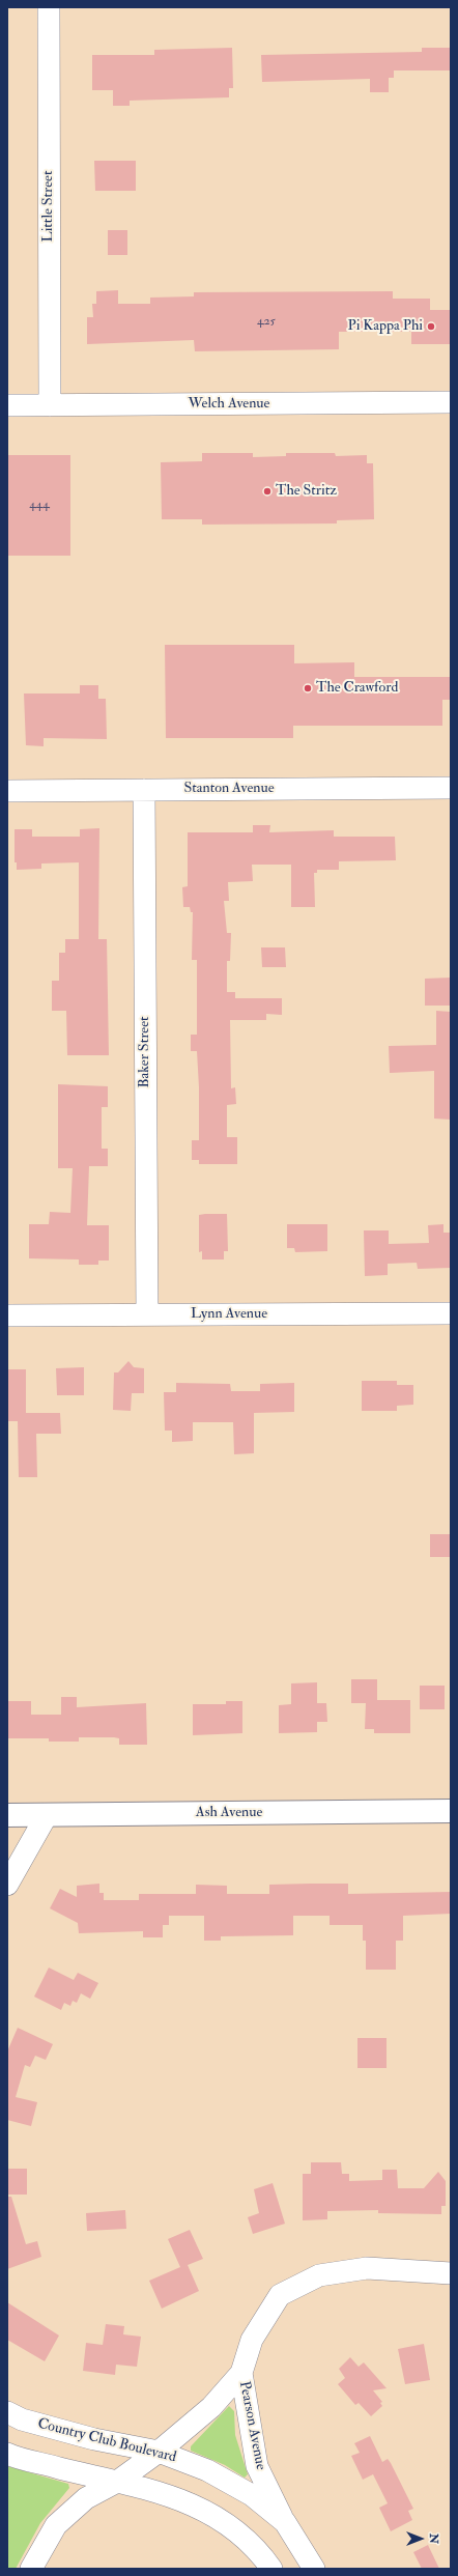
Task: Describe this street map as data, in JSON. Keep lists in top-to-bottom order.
{
  "streets": {
    "street": [
      "Little Street",
      "Welch Avenue",
      "Stanton Avenue",
      "Baker Street",
      "Lynn Avenue",
      "Ash Avenue",
      "Pearson Avenue",
      "Country Club Boulevard"
    ]
  },
  "crossings": [
    ["Little Street", "Welch Avenue"],
    ["Stanton Avenue", "Baker Street"],
    ["Baker Street", "Lynn Avenue"],
    ["Pearson Avenue", "Country Club Boulevard"]
  ],
  "places": ["Pi Kappa Phi", "The Stritz", "The Crawford"],
  "house_numbers": ["425", "444"],
  "north": "right"
}
